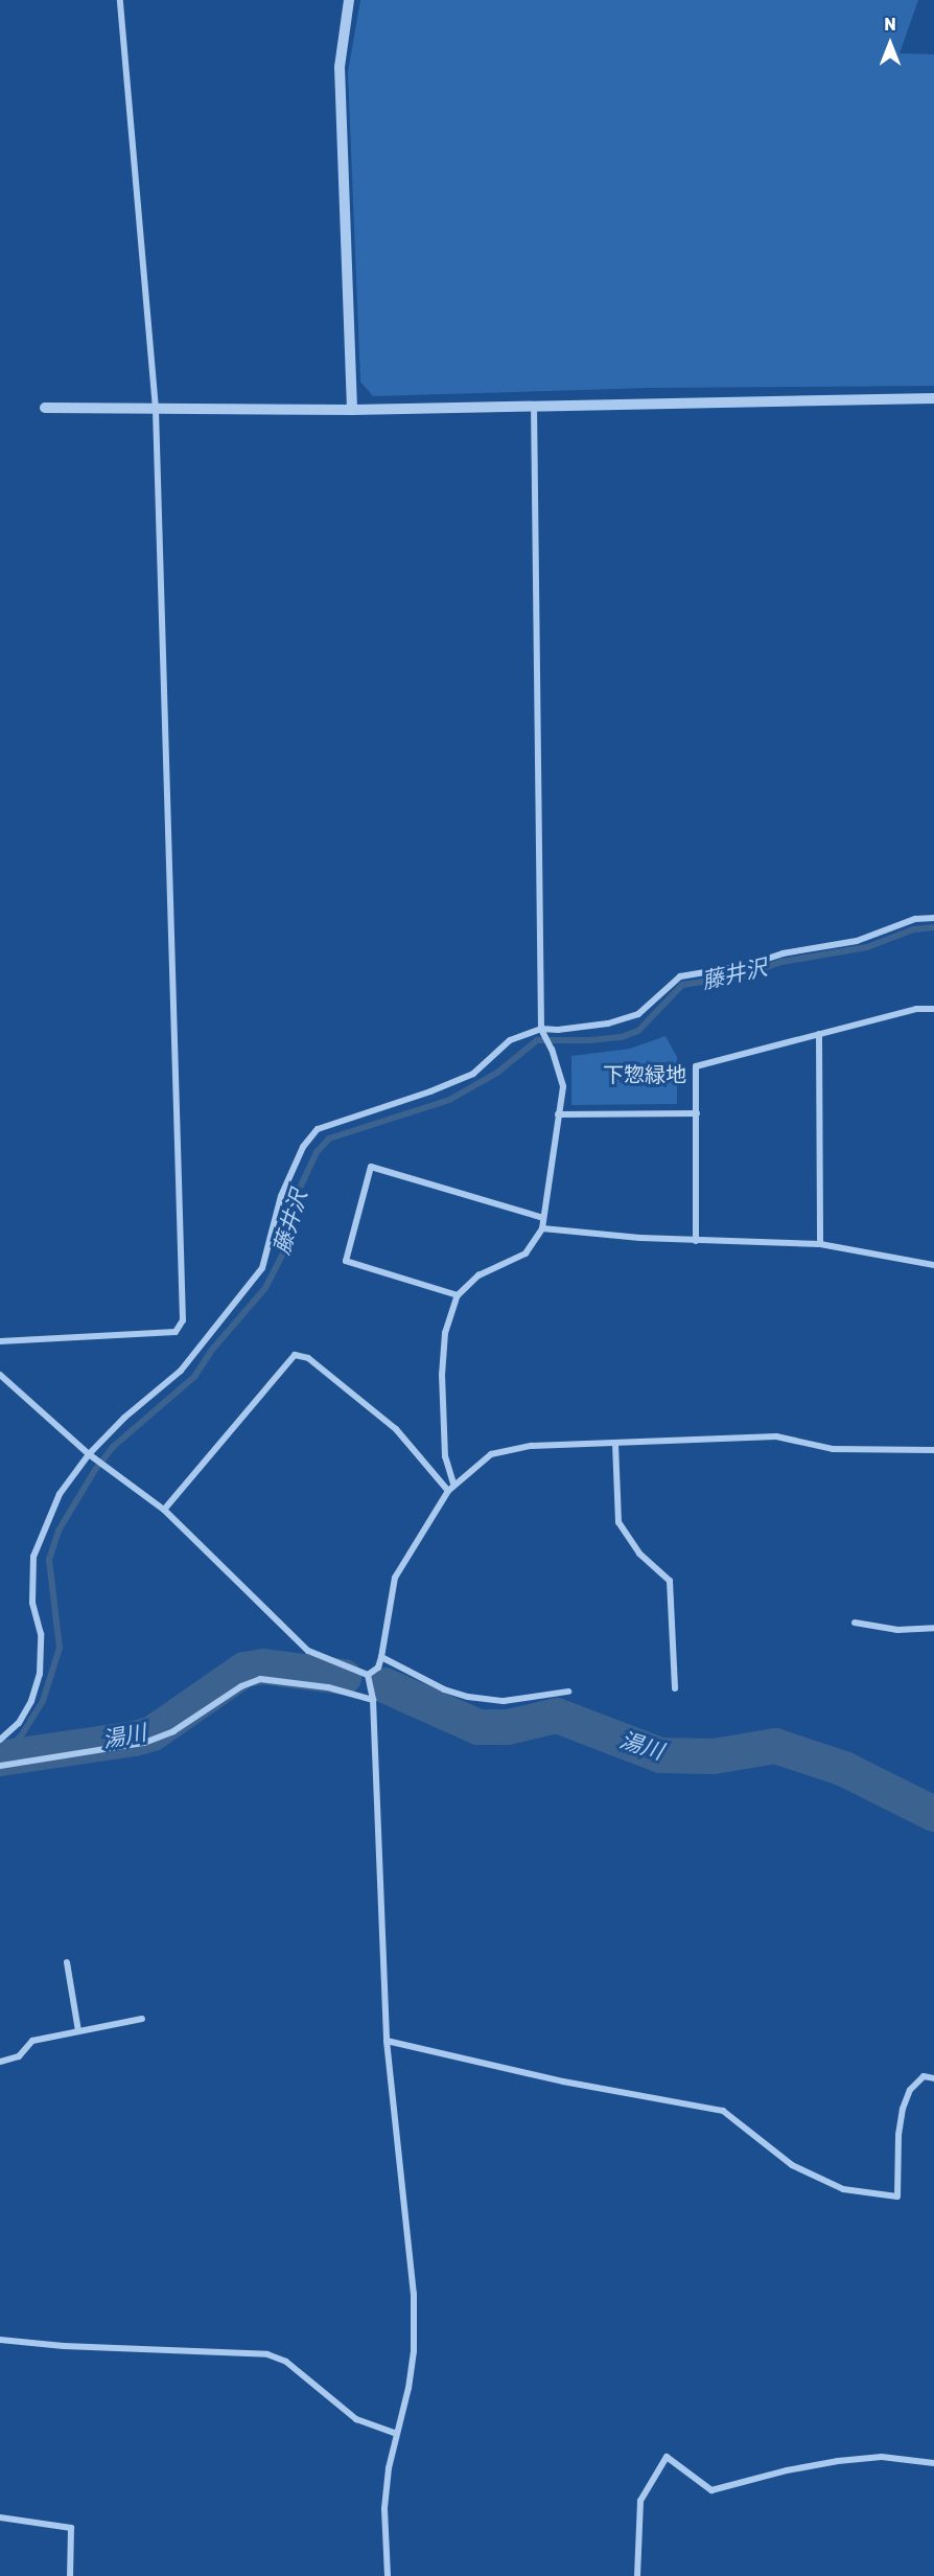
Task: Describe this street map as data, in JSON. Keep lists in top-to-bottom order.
{
  "water": ["藤井沢", "湯川"],
  "parks": ["下惣緑地"],
  "north": "top"
}
